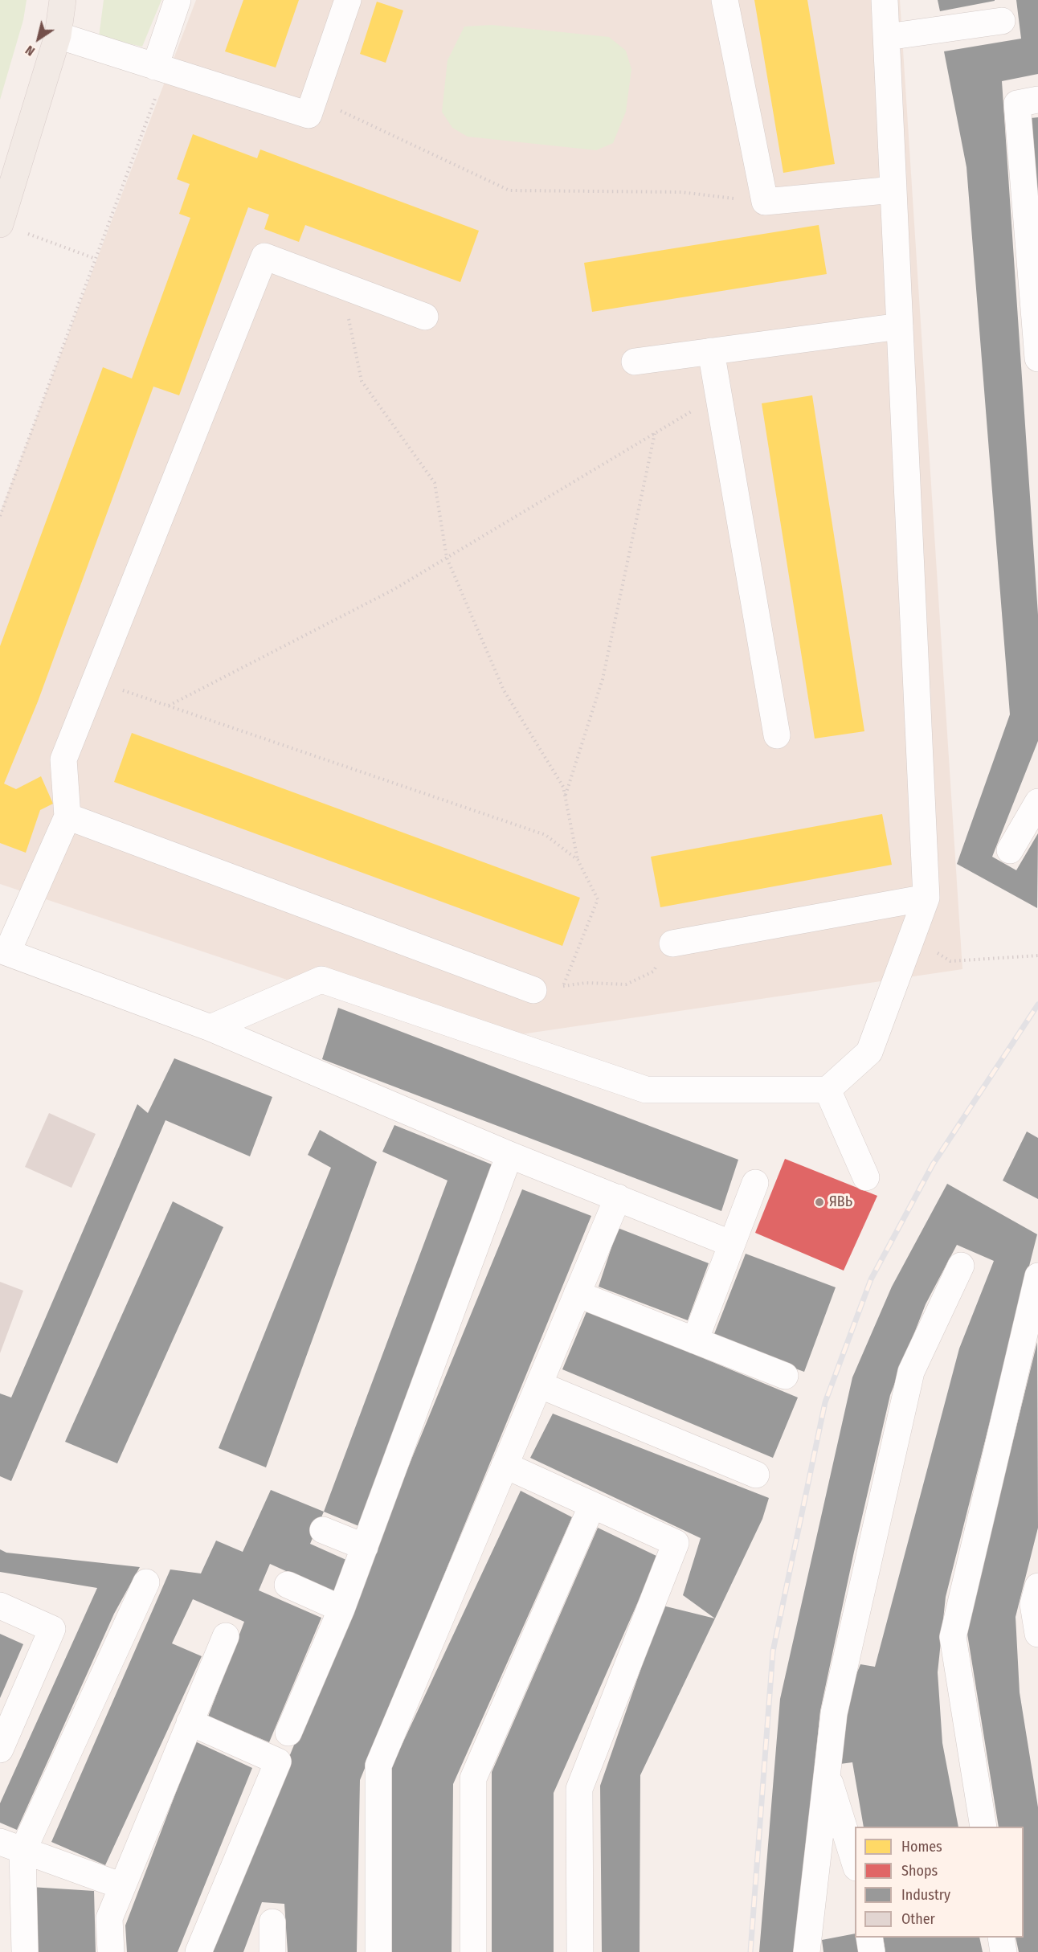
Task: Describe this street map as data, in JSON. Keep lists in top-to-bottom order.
{
  "places": ["ЯВЬ"],
  "legend": [
    "Homes",
    "Shops",
    "Industry",
    "Other"
  ],
  "north": "bottom left"
}
